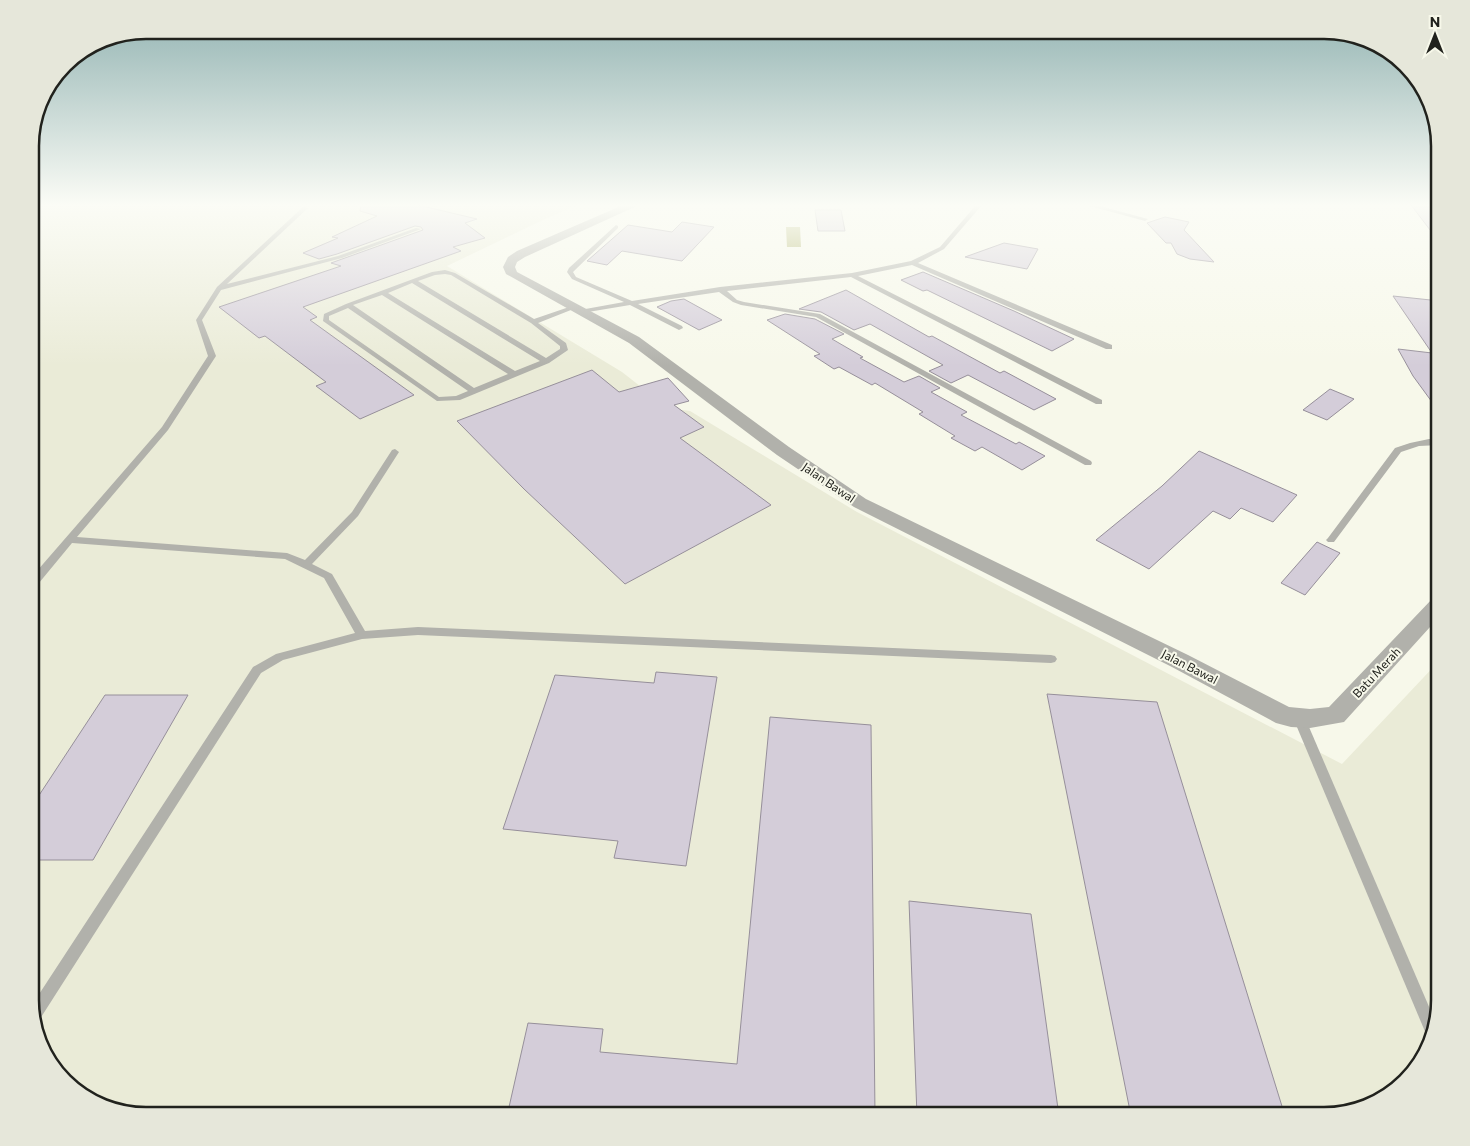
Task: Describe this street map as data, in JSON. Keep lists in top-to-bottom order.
{
  "streets": {
    "street": ["Jalan Bawal", "Batu Merah"]
  },
  "crossings": [
    ["Jalan Bawal", "Batu Merah"]
  ],
  "north": "top"
}
